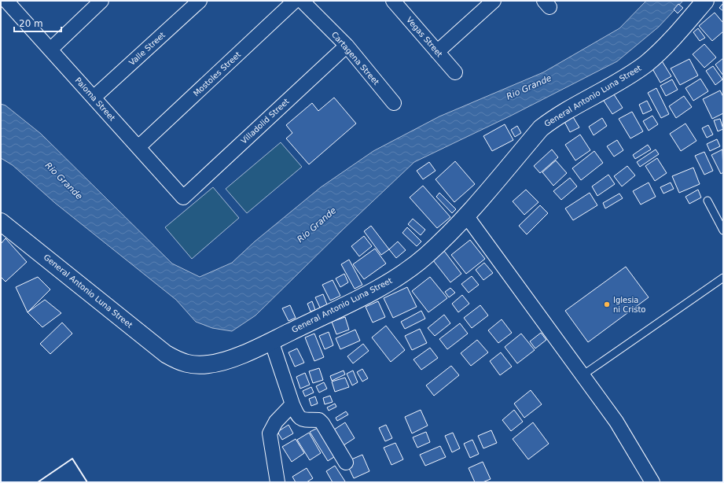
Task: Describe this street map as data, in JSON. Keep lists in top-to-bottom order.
{
  "streets": {
    "main road": ["General Antonio Luna Street"],
    "street": [
      "Vegas Street",
      "Valle Street",
      "Cartagena Street",
      "Mostoles Street",
      "Paloma Street",
      "Villadolid Street"
    ]
  },
  "crossings": [
    ["Valle Street", "Paloma Street"],
    ["Cartagena Street", "Villadolid Street"],
    ["Mostoles Street", "Paloma Street"],
    ["Paloma Street", "Villadolid Street"]
  ],
  "water": ["Rio Grande"],
  "places": ["Iglesia ni Cristo"],
  "scale_bar": "20 m"
}
